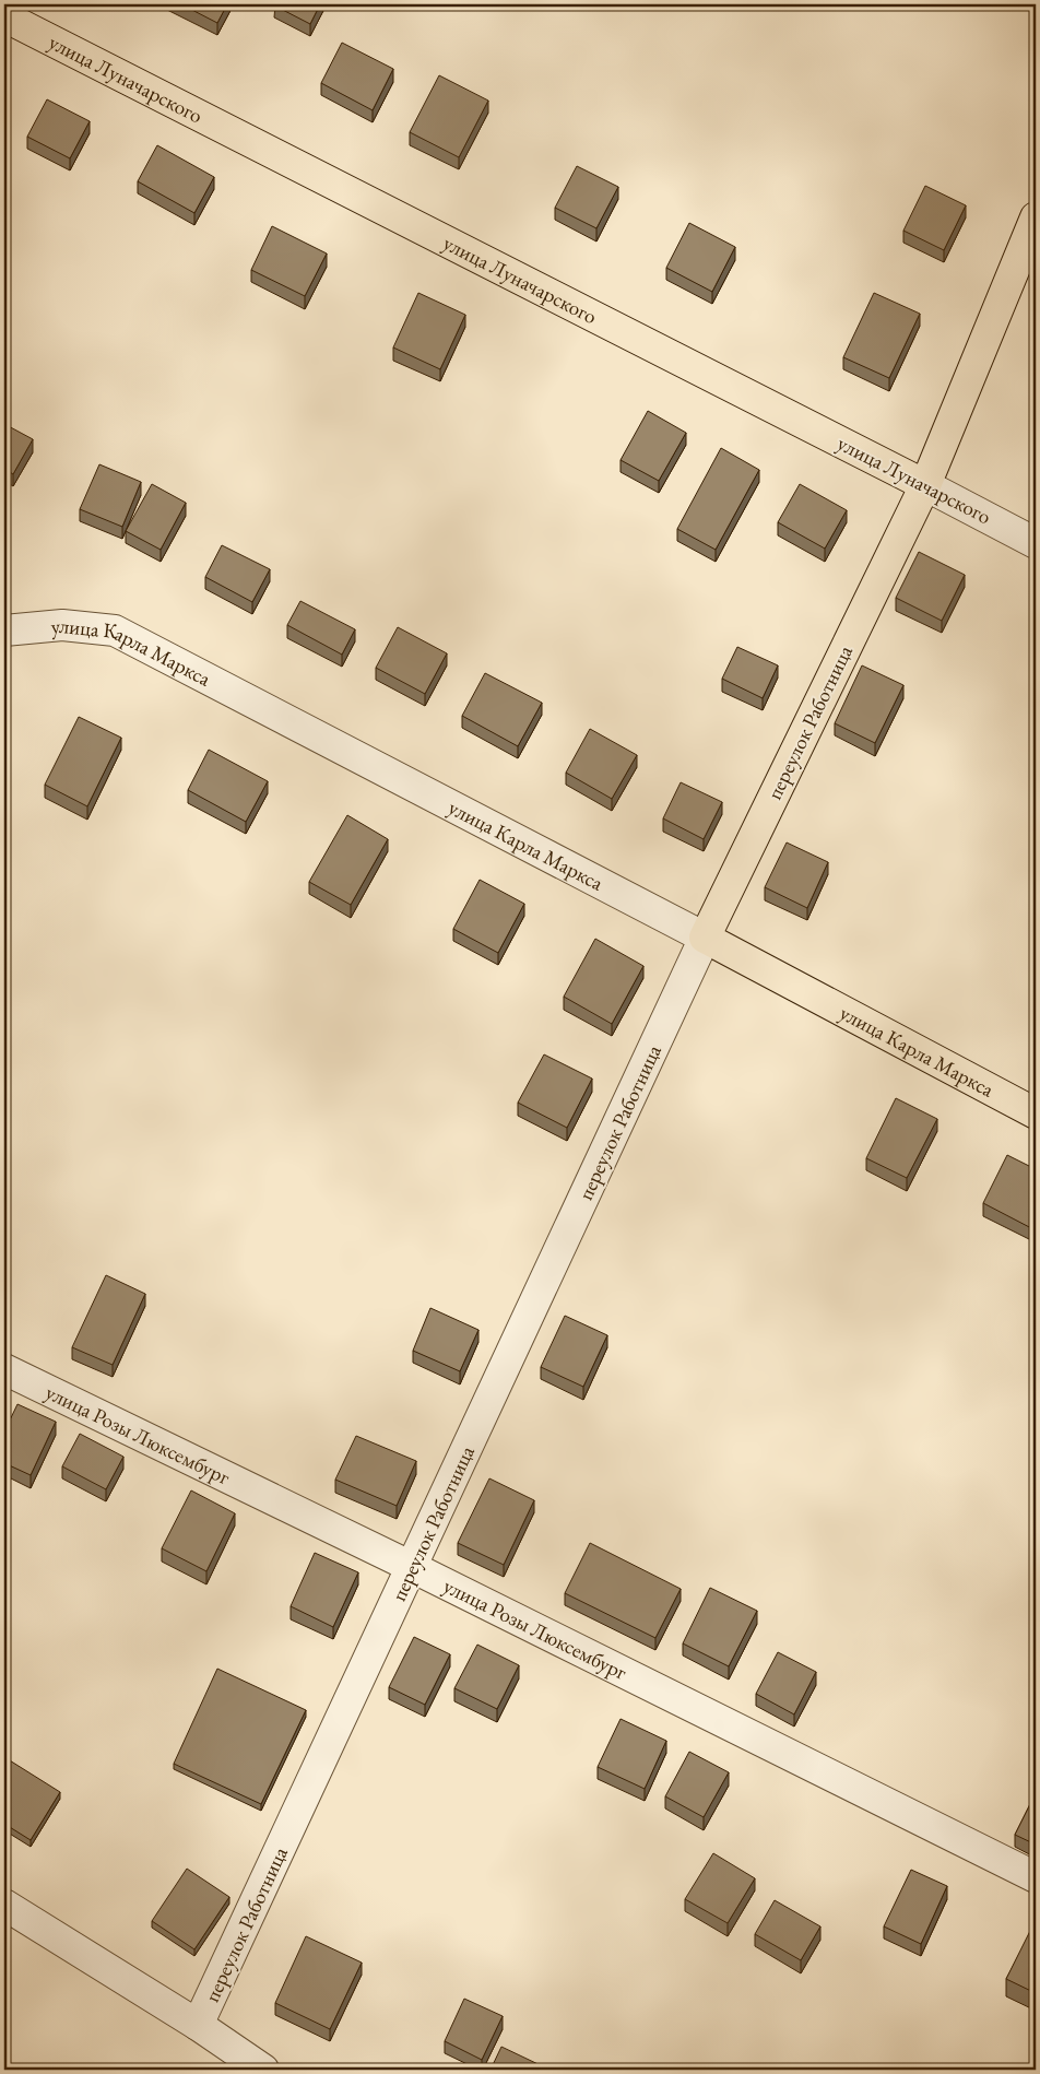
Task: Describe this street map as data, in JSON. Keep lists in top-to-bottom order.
{
  "streets": {
    "main road": ["улица Луначарского", "улица Карла Маркса", "переулок Работница"],
    "street": ["улица Розы Люксембург"]
  },
  "crossings": [
    ["улица Луначарского", "переулок Работница"],
    ["улица Карла Маркса", "переулок Работница"],
    ["переулок Работница", "улица Розы Люксембург"]
  ]
}
